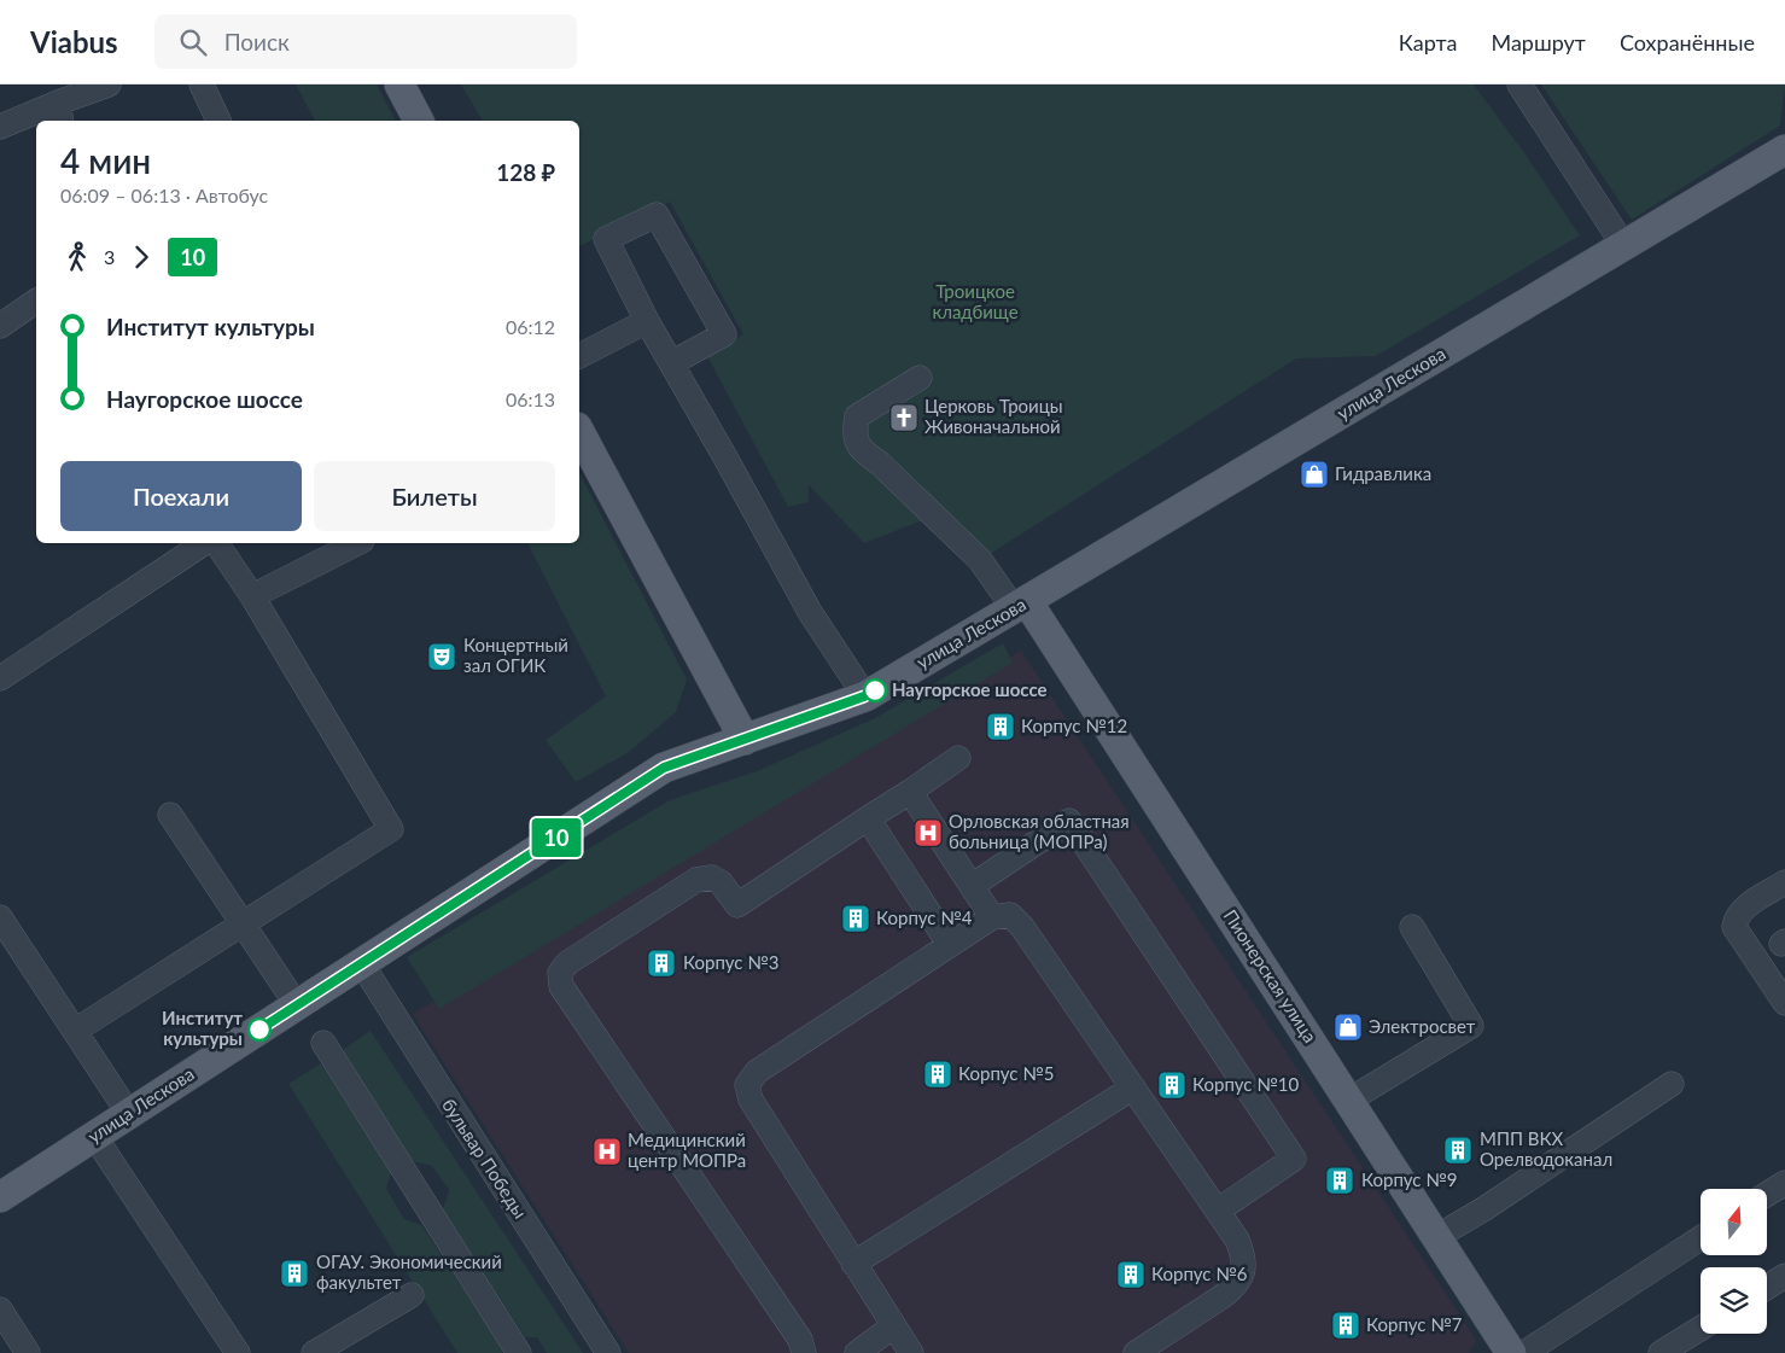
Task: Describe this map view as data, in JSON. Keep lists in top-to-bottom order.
{
  "streets": {
    "main road": ["улица Лескова", "Пионерская улица"],
    "street": ["бульвар Победы"]
  },
  "crossings": [
    ["улица Лескова", "Пионерская улица"],
    ["улица Лескова", "бульвар Победы"]
  ],
  "parks": ["Троицкое кладбище"],
  "places": {
    "church": ["Церковь Троицы Живоначальной"],
    "shop": ["Гидравлика", "Электросвет"],
    "theatre": ["Концертный зал ОГИК"],
    "other": ["Наугорское шоссе", "Институт культуры"],
    "building": [
      "Корпус №12",
      "Корпус №4",
      "Корпус №3",
      "Корпус №5",
      "Корпус №10",
      "МПП ВКХ Орелводоканал",
      "Корпус №9",
      "ОГАУ. Экономический факультет",
      "Корпус №6",
      "Корпус №7"
    ],
    "hospital": ["Орловская областная больница (МОПРа)", "Медицинский центр МОПРа"]
  },
  "lines": ["bus line 10"],
  "north": "top",
  "page": {
    "header": "Viabus",
    "search": "Поиск",
    "nav": ["Карта", "Маршрут", "Сохранённые"],
    "on_map": "10",
    "heading": ["4 мин", "06:09 – 06:13 · Автобус", "128 ₽"],
    "legs": ["3", "10"],
    "list": [
      {
        "name": "Институт культуры",
        "value": "06:12"
      },
      {
        "name": "Наугорское шоссе",
        "value": "06:13"
      }
    ],
    "buttons": ["Поехали", "Билеты"]
  }
}
